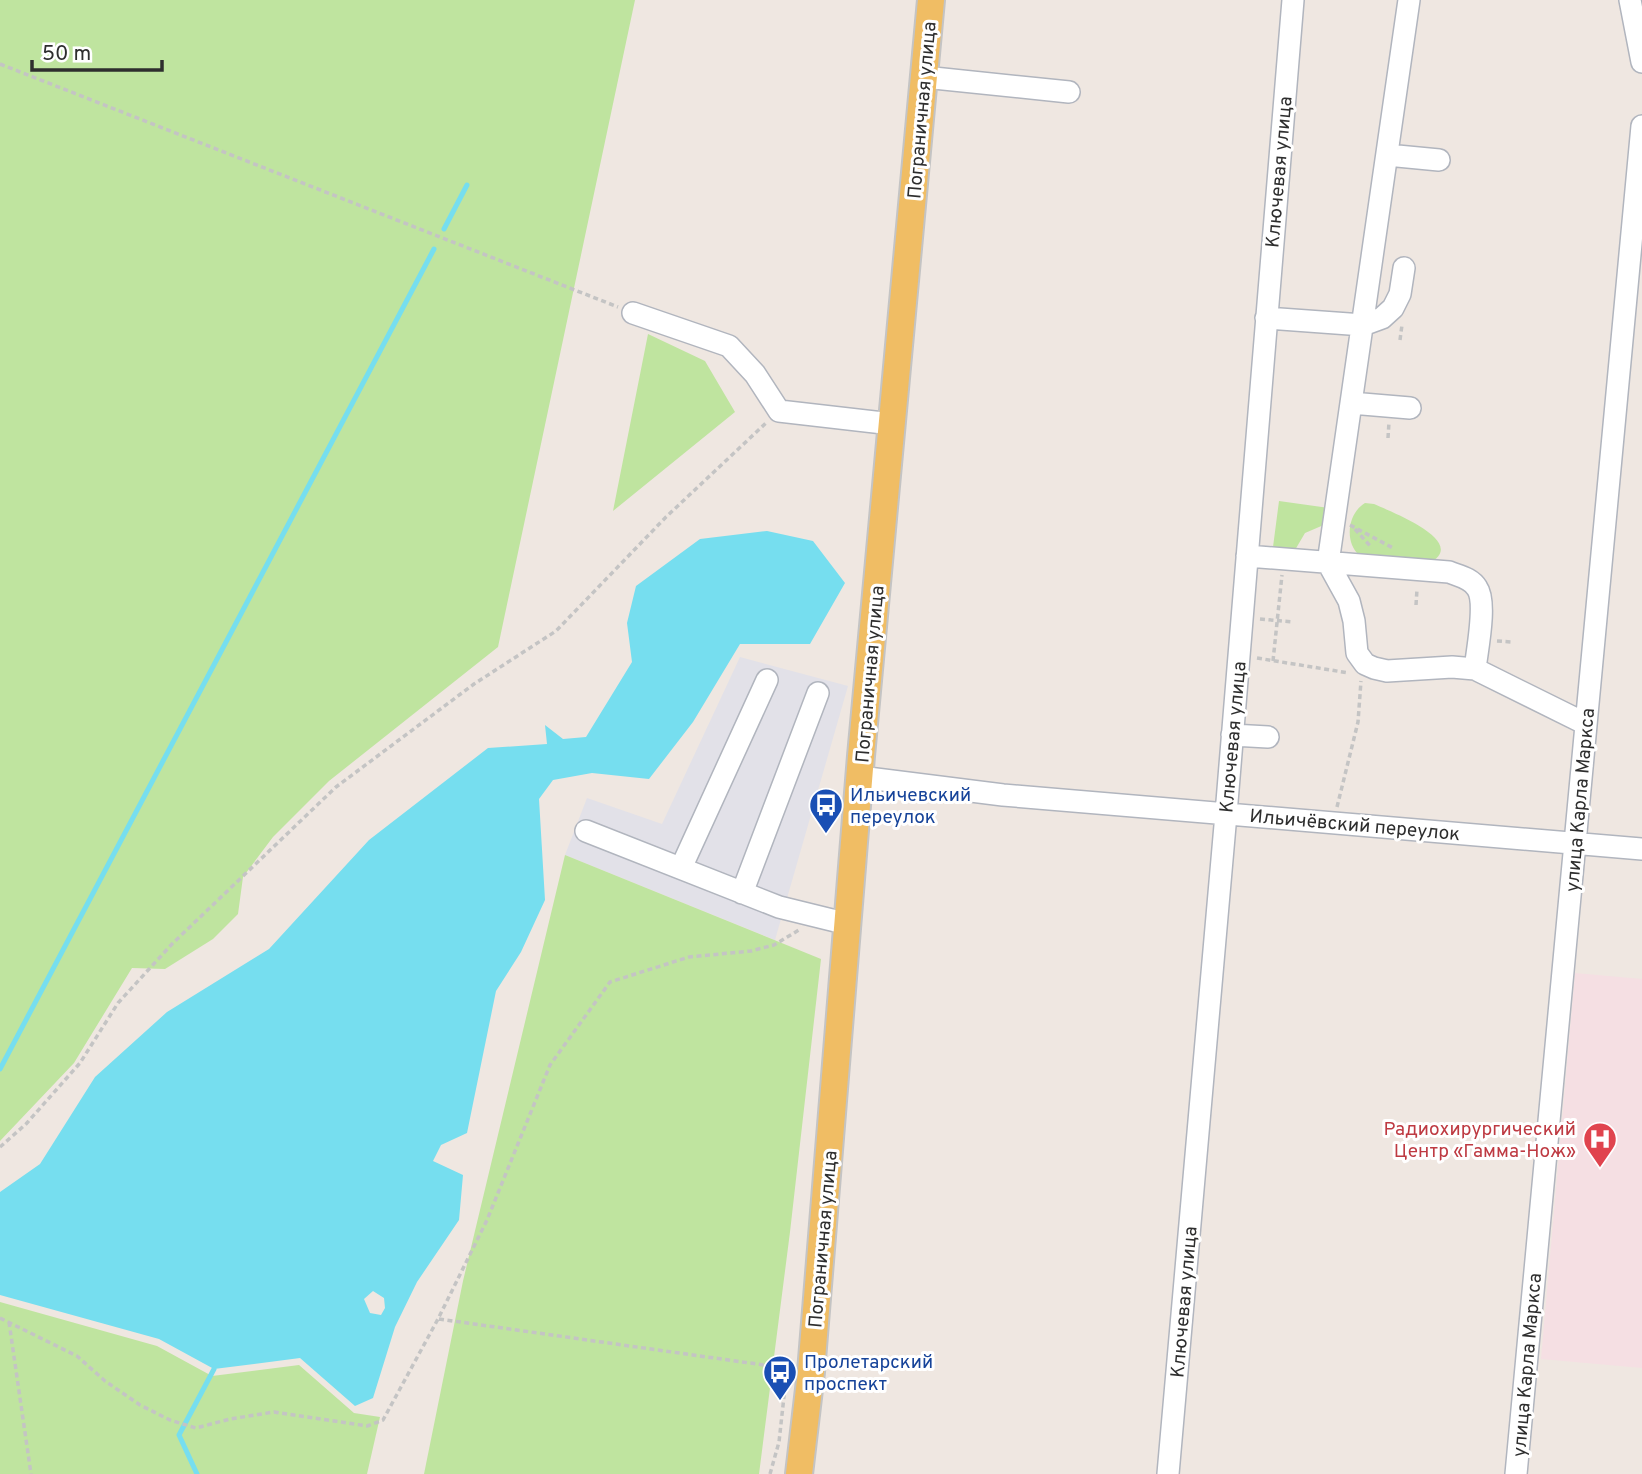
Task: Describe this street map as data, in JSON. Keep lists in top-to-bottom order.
{
  "streets": {
    "main road": ["Пограничная улица"],
    "street": ["Ключевая улица", "улица Карла Маркса", "Ильичёвский переулок"]
  },
  "crossings": [
    ["Пограничная улица", "Ильичёвский переулок"],
    ["Ключевая улица", "Ильичёвский переулок"],
    ["улица Карла Маркса", "Ильичёвский переулок"]
  ],
  "places": {
    "bus stop": ["Ильичевский переулок", "Пролетарский проспект"],
    "hospital": ["Радиохирургический Центр «Гамма-Нож»"]
  },
  "scale_bar": "50 m"
}
